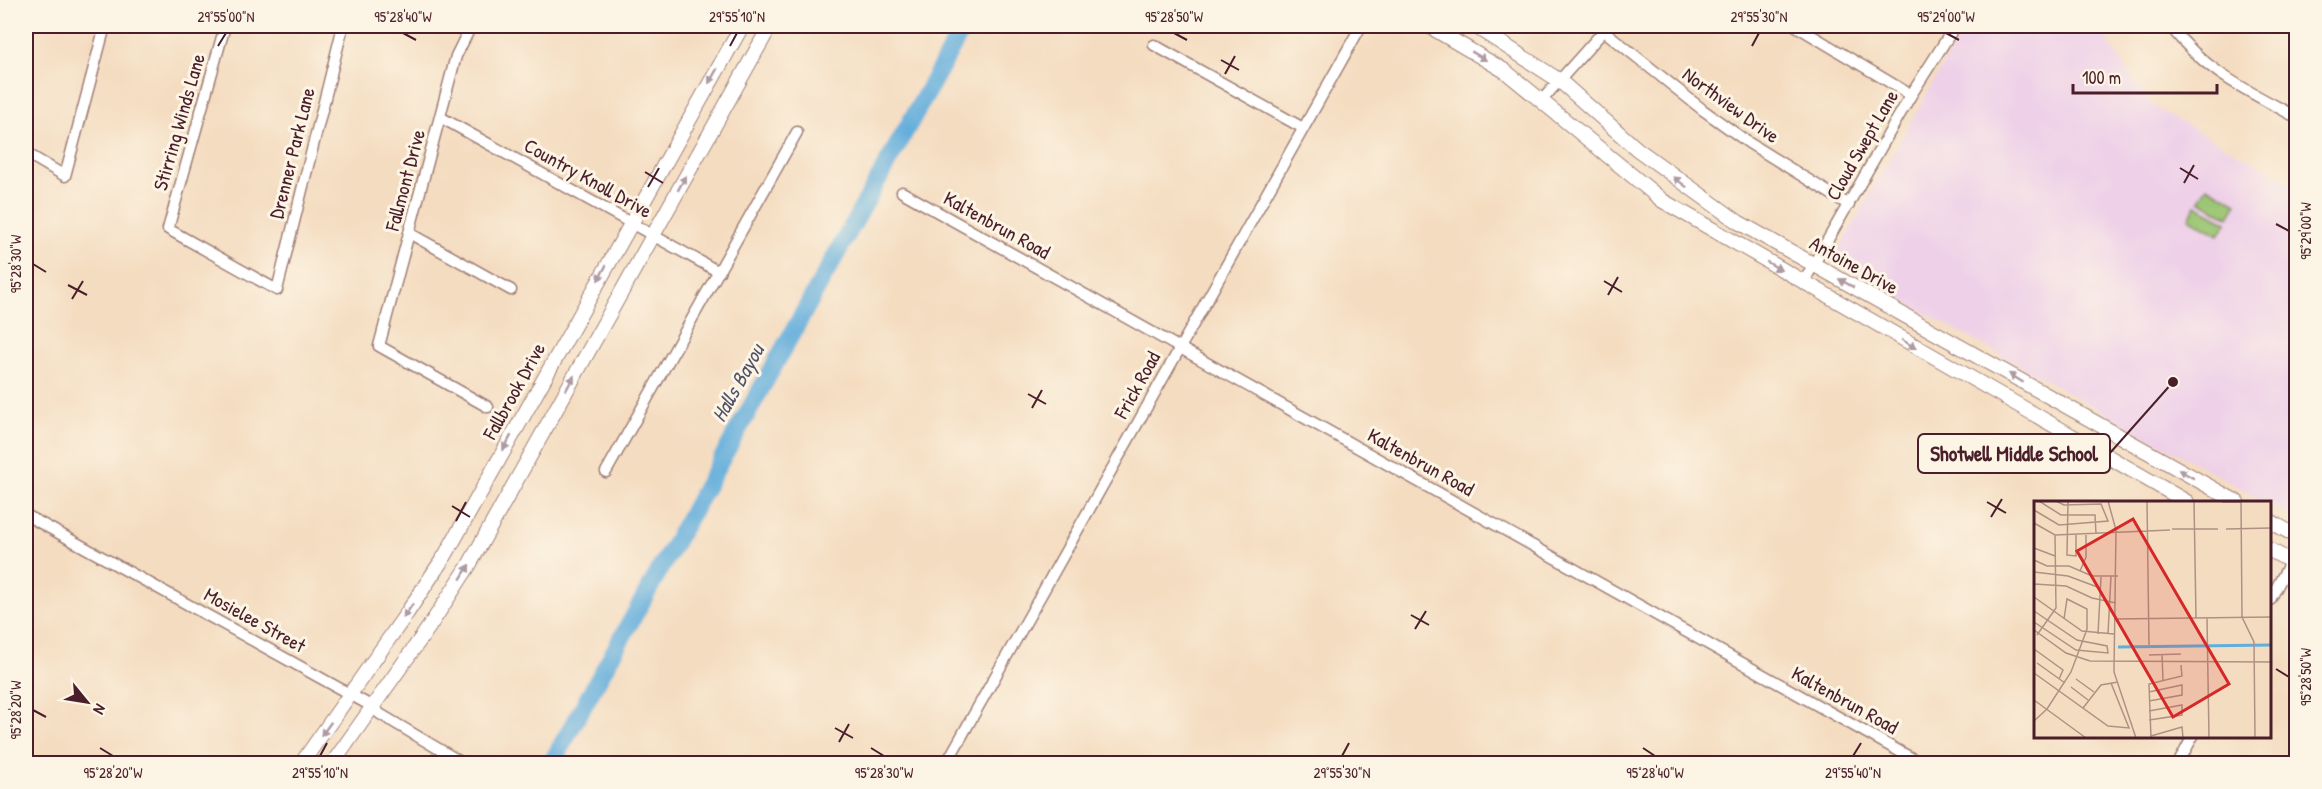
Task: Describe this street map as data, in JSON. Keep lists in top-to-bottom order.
{
  "streets": {
    "main road": ["Antoine Drive", "Fallbrook Drive"],
    "street": [
      "Northview Drive",
      "Stirring Winds Lane",
      "Cloud Swept Lane",
      "Drenner Park Lane",
      "Country Knoll Drive",
      "Fallmont Drive",
      "Kaltenbrun Road",
      "Frick Road",
      "Mosielee Street"
    ]
  },
  "crossings": [
    ["Northview Drive", "Cloud Swept Lane"],
    ["Stirring Winds Lane", "Drenner Park Lane"],
    ["Cloud Swept Lane", "Antoine Drive"],
    ["Country Knoll Drive", "Fallmont Drive"],
    ["Country Knoll Drive", "Fallbrook Drive"],
    ["Kaltenbrun Road", "Frick Road"],
    ["Fallbrook Drive", "Mosielee Street"]
  ],
  "water": ["Halls Bayou"],
  "places": ["Shotwell Middle School"],
  "scale_bar": "100 m",
  "north": "bottom right",
  "coordinates": [
    "29°55'00\"N",
    "95°28'40\"W",
    "29°55'10\"N",
    "95°28'50\"W",
    "29°55'30\"N",
    "95°29'00\"W",
    "95°28'30\"W",
    "95°28'20\"W",
    "29°55'40\"N"
  ]
}
